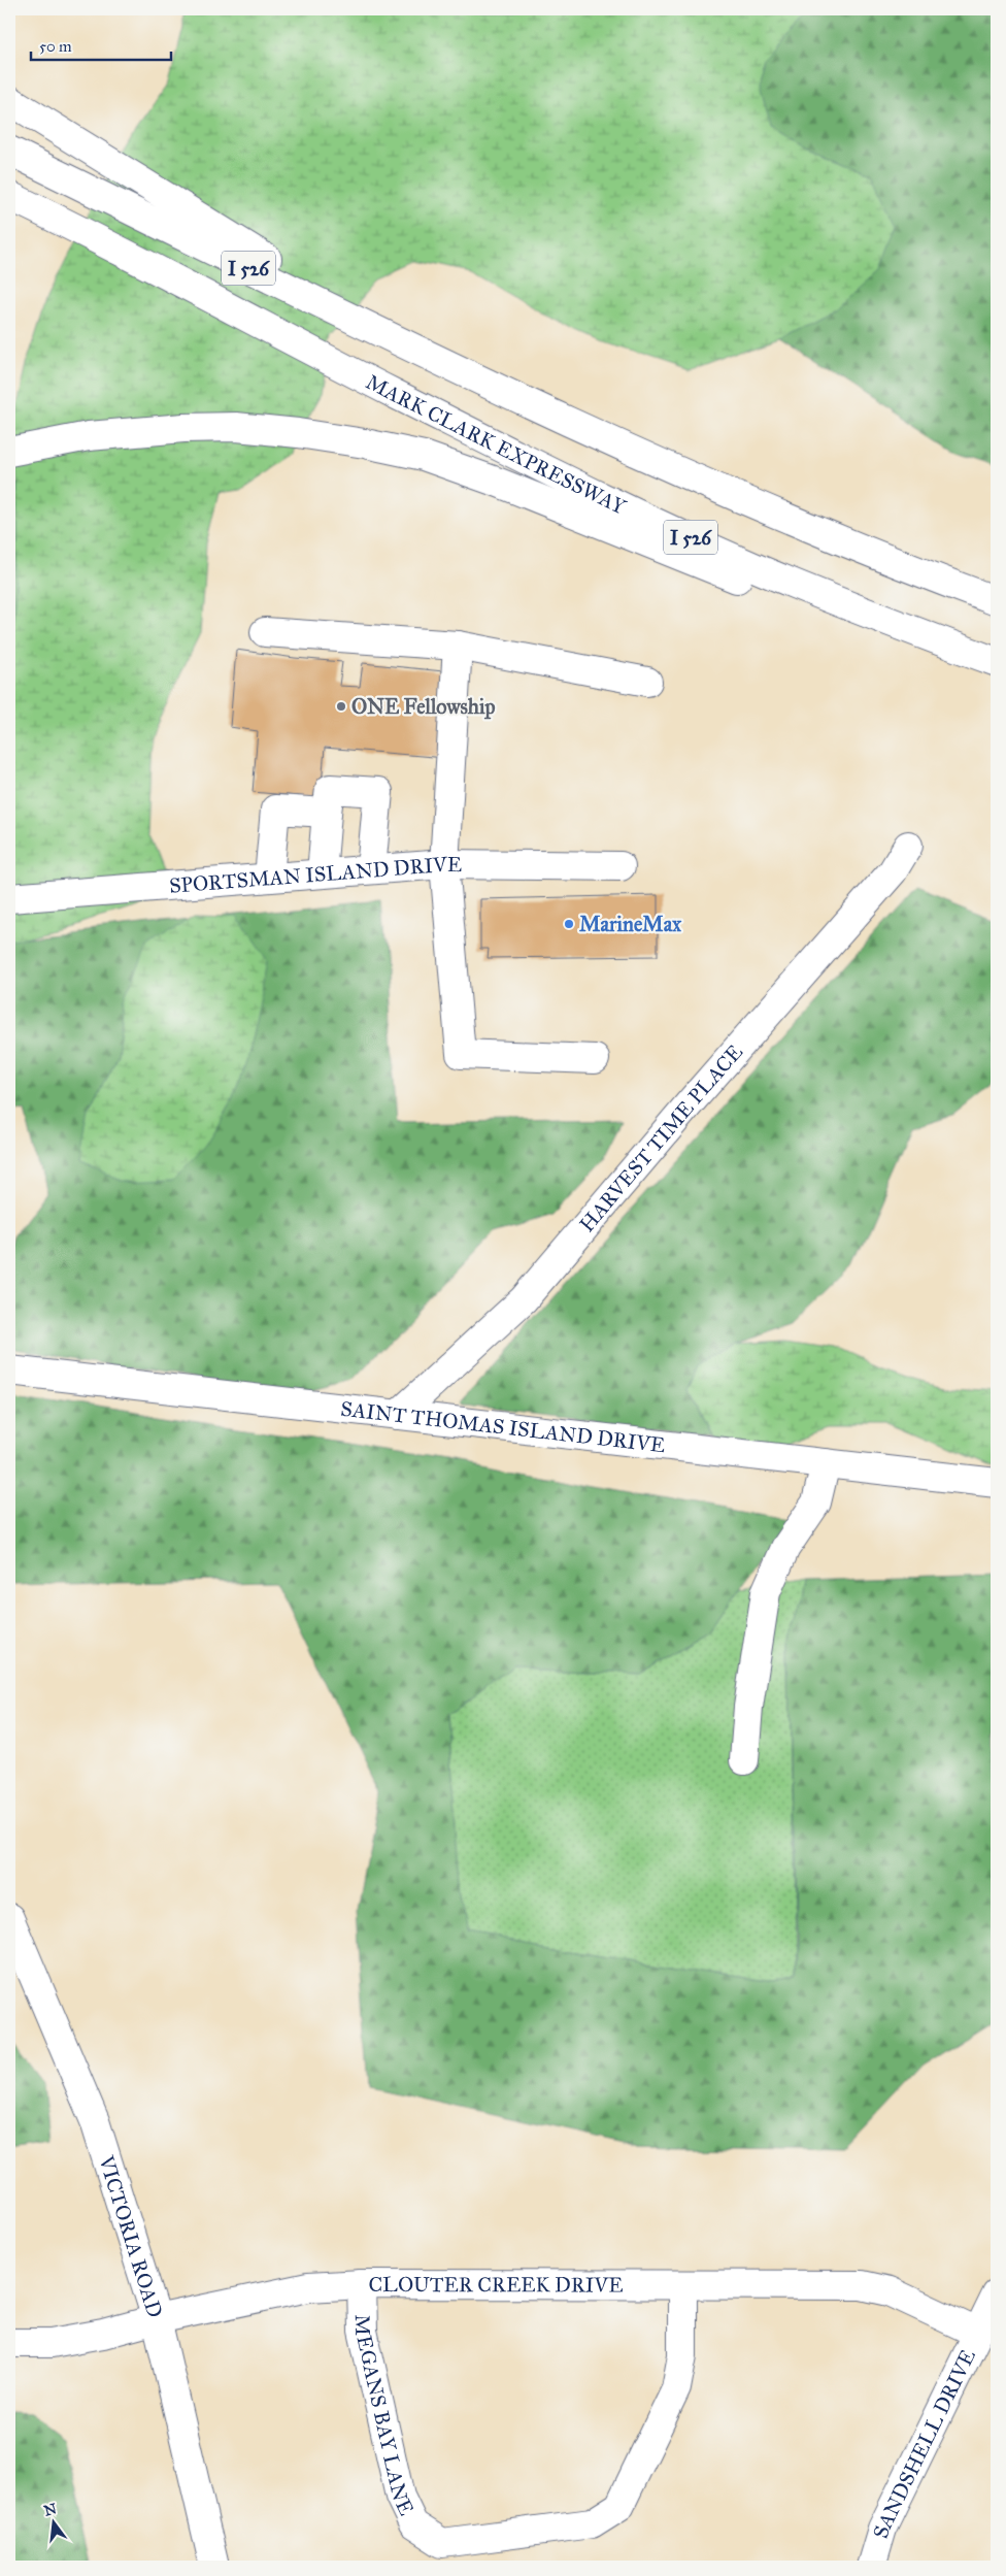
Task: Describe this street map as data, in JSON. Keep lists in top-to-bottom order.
{
  "streets": {
    "main road": [
      "I 526",
      "MARK CLARK EXPRESSWAY",
      "SPORTSMAN ISLAND DRIVE",
      "HARVEST TIME PLACE",
      "SAINT THOMAS ISLAND DRIVE",
      "VICTORIA ROAD",
      "CLOUTER CREEK DRIVE",
      "MEGANS BAY LANE",
      "SANDSHELL DRIVE"
    ]
  },
  "crossings": [
    ["HARVEST TIME PLACE", "SAINT THOMAS ISLAND DRIVE"],
    ["VICTORIA ROAD", "CLOUTER CREEK DRIVE"],
    ["CLOUTER CREEK DRIVE", "MEGANS BAY LANE"],
    ["CLOUTER CREEK DRIVE", "SANDSHELL DRIVE"]
  ],
  "places": ["ONE Fellowship", "MarineMax"],
  "scale_bar": "50 m",
  "north": "top"
}
